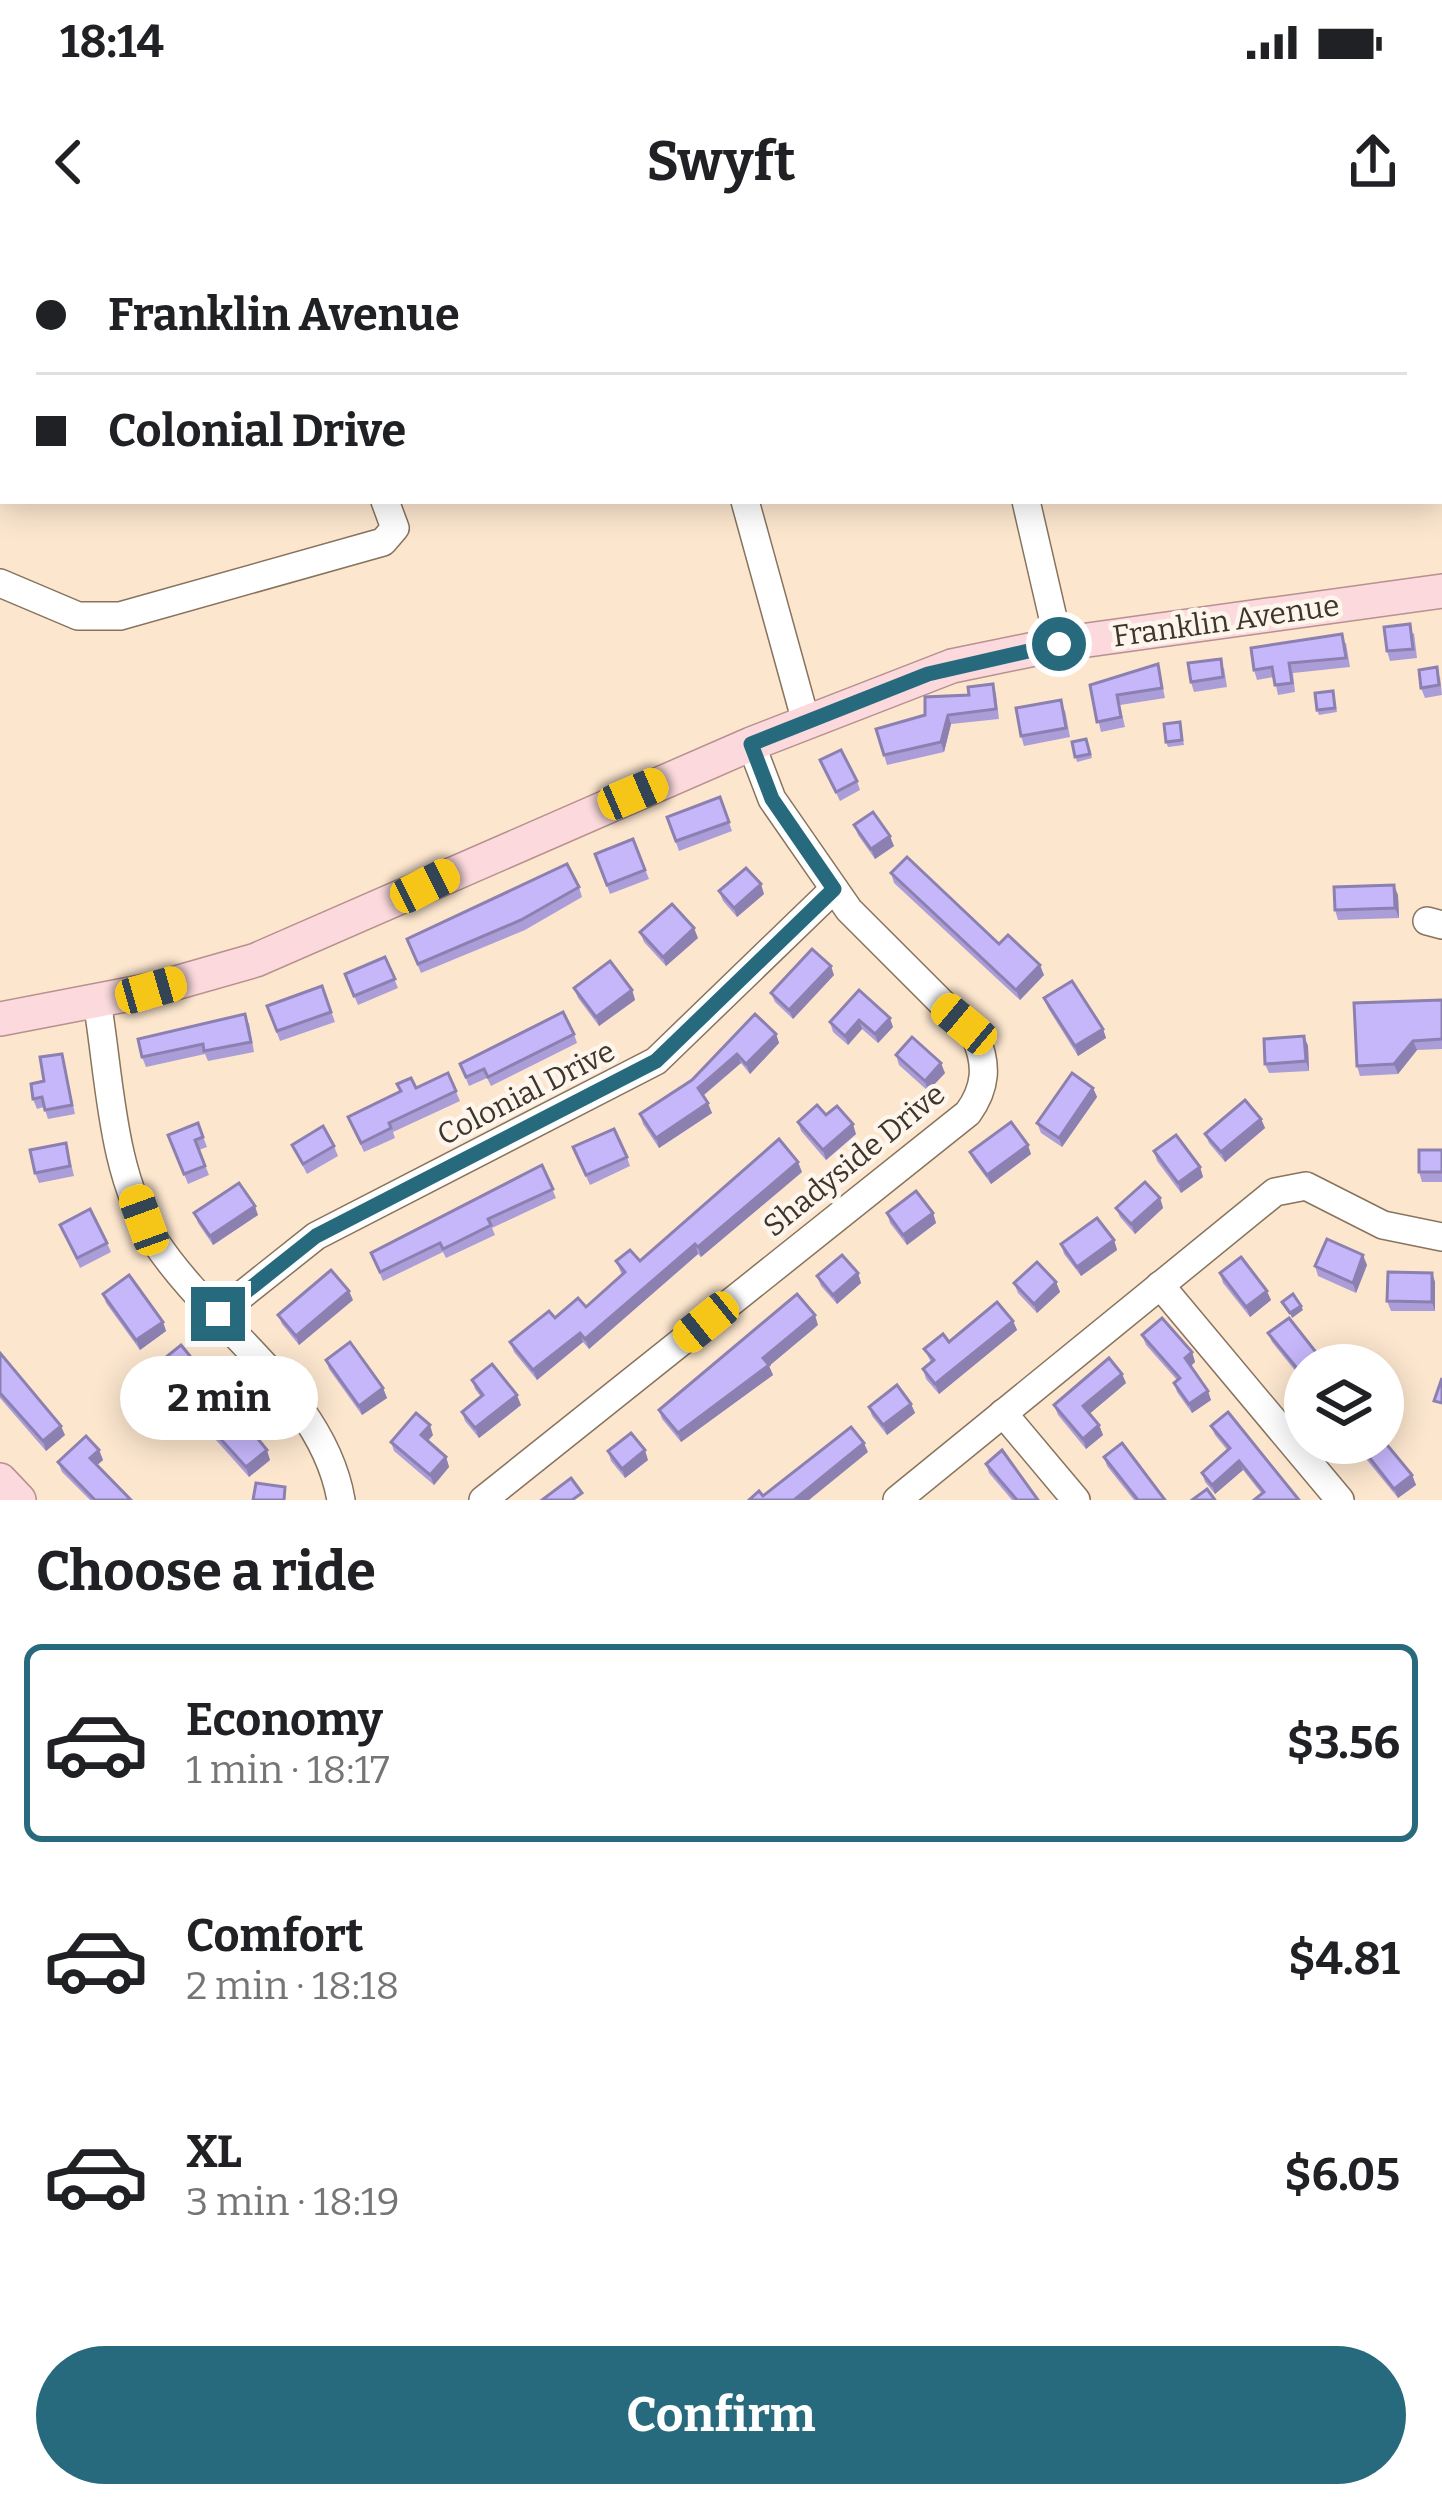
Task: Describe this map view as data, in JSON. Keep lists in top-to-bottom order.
{
  "streets": {
    "main road": ["Franklin Avenue"],
    "street": ["Colonial Drive", "Shadyside Drive"]
  },
  "crossings": [
    ["Franklin Avenue", "Shadyside Drive"],
    ["Colonial Drive", "Shadyside Drive"]
  ],
  "page": {
    "status": "18:14",
    "header": "Swyft",
    "banner": ["Franklin Avenue", "Colonial Drive"],
    "bubble": "2 min",
    "heading": "Choose a ride",
    "list": [
      {
        "name": "Economy",
        "note": "1 min · 18:17",
        "value": "$3.56"
      },
      {
        "name": "Comfort",
        "note": "2 min · 18:18",
        "value": "$4.81"
      },
      {
        "name": "XL",
        "note": "3 min · 18:19",
        "value": "$6.05"
      }
    ],
    "buttons": "Confirm"
  }
}
